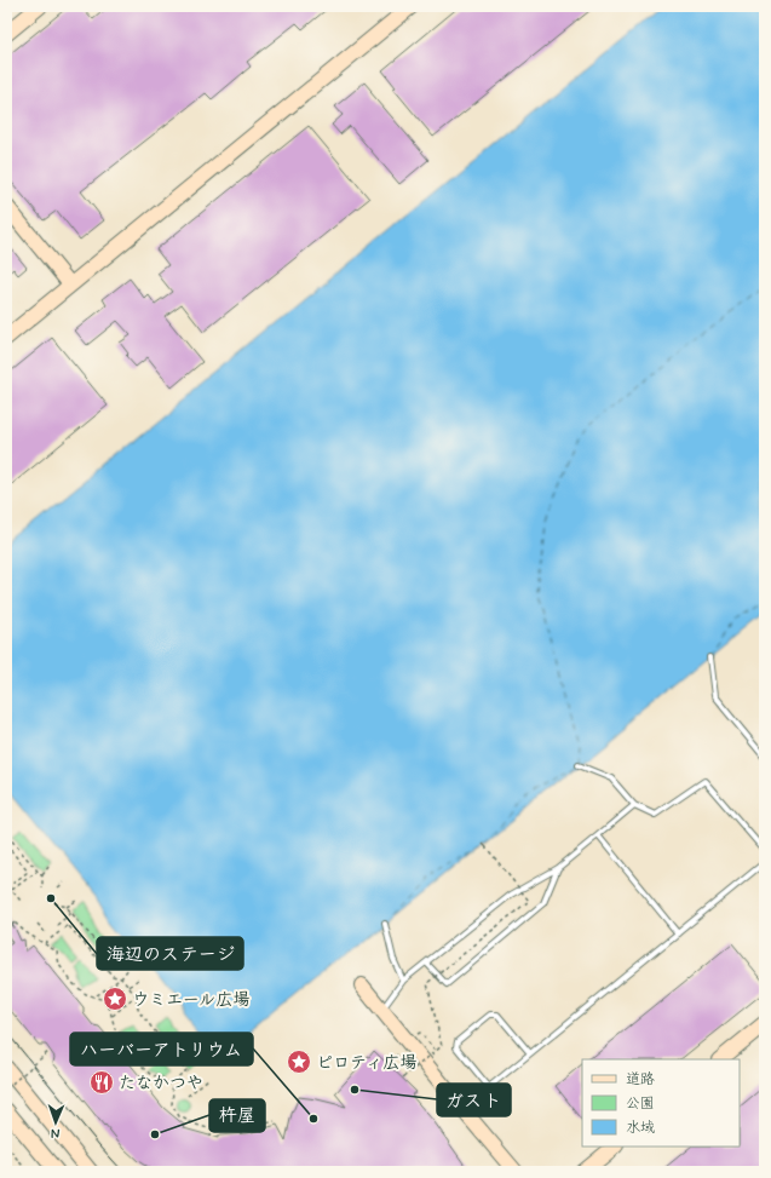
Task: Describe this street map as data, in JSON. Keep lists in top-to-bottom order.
{
  "places": {
    "other": [
      "海辺のステージ",
      "ガスト",
      "ハーバーアトリウム",
      "杵屋"
    ],
    "place": ["ウミエール広場", "ピロティ広場"],
    "restaurant": ["たなかつや"]
  },
  "legend": ["道路", "公園", "水域"],
  "north": "bottom"
}
